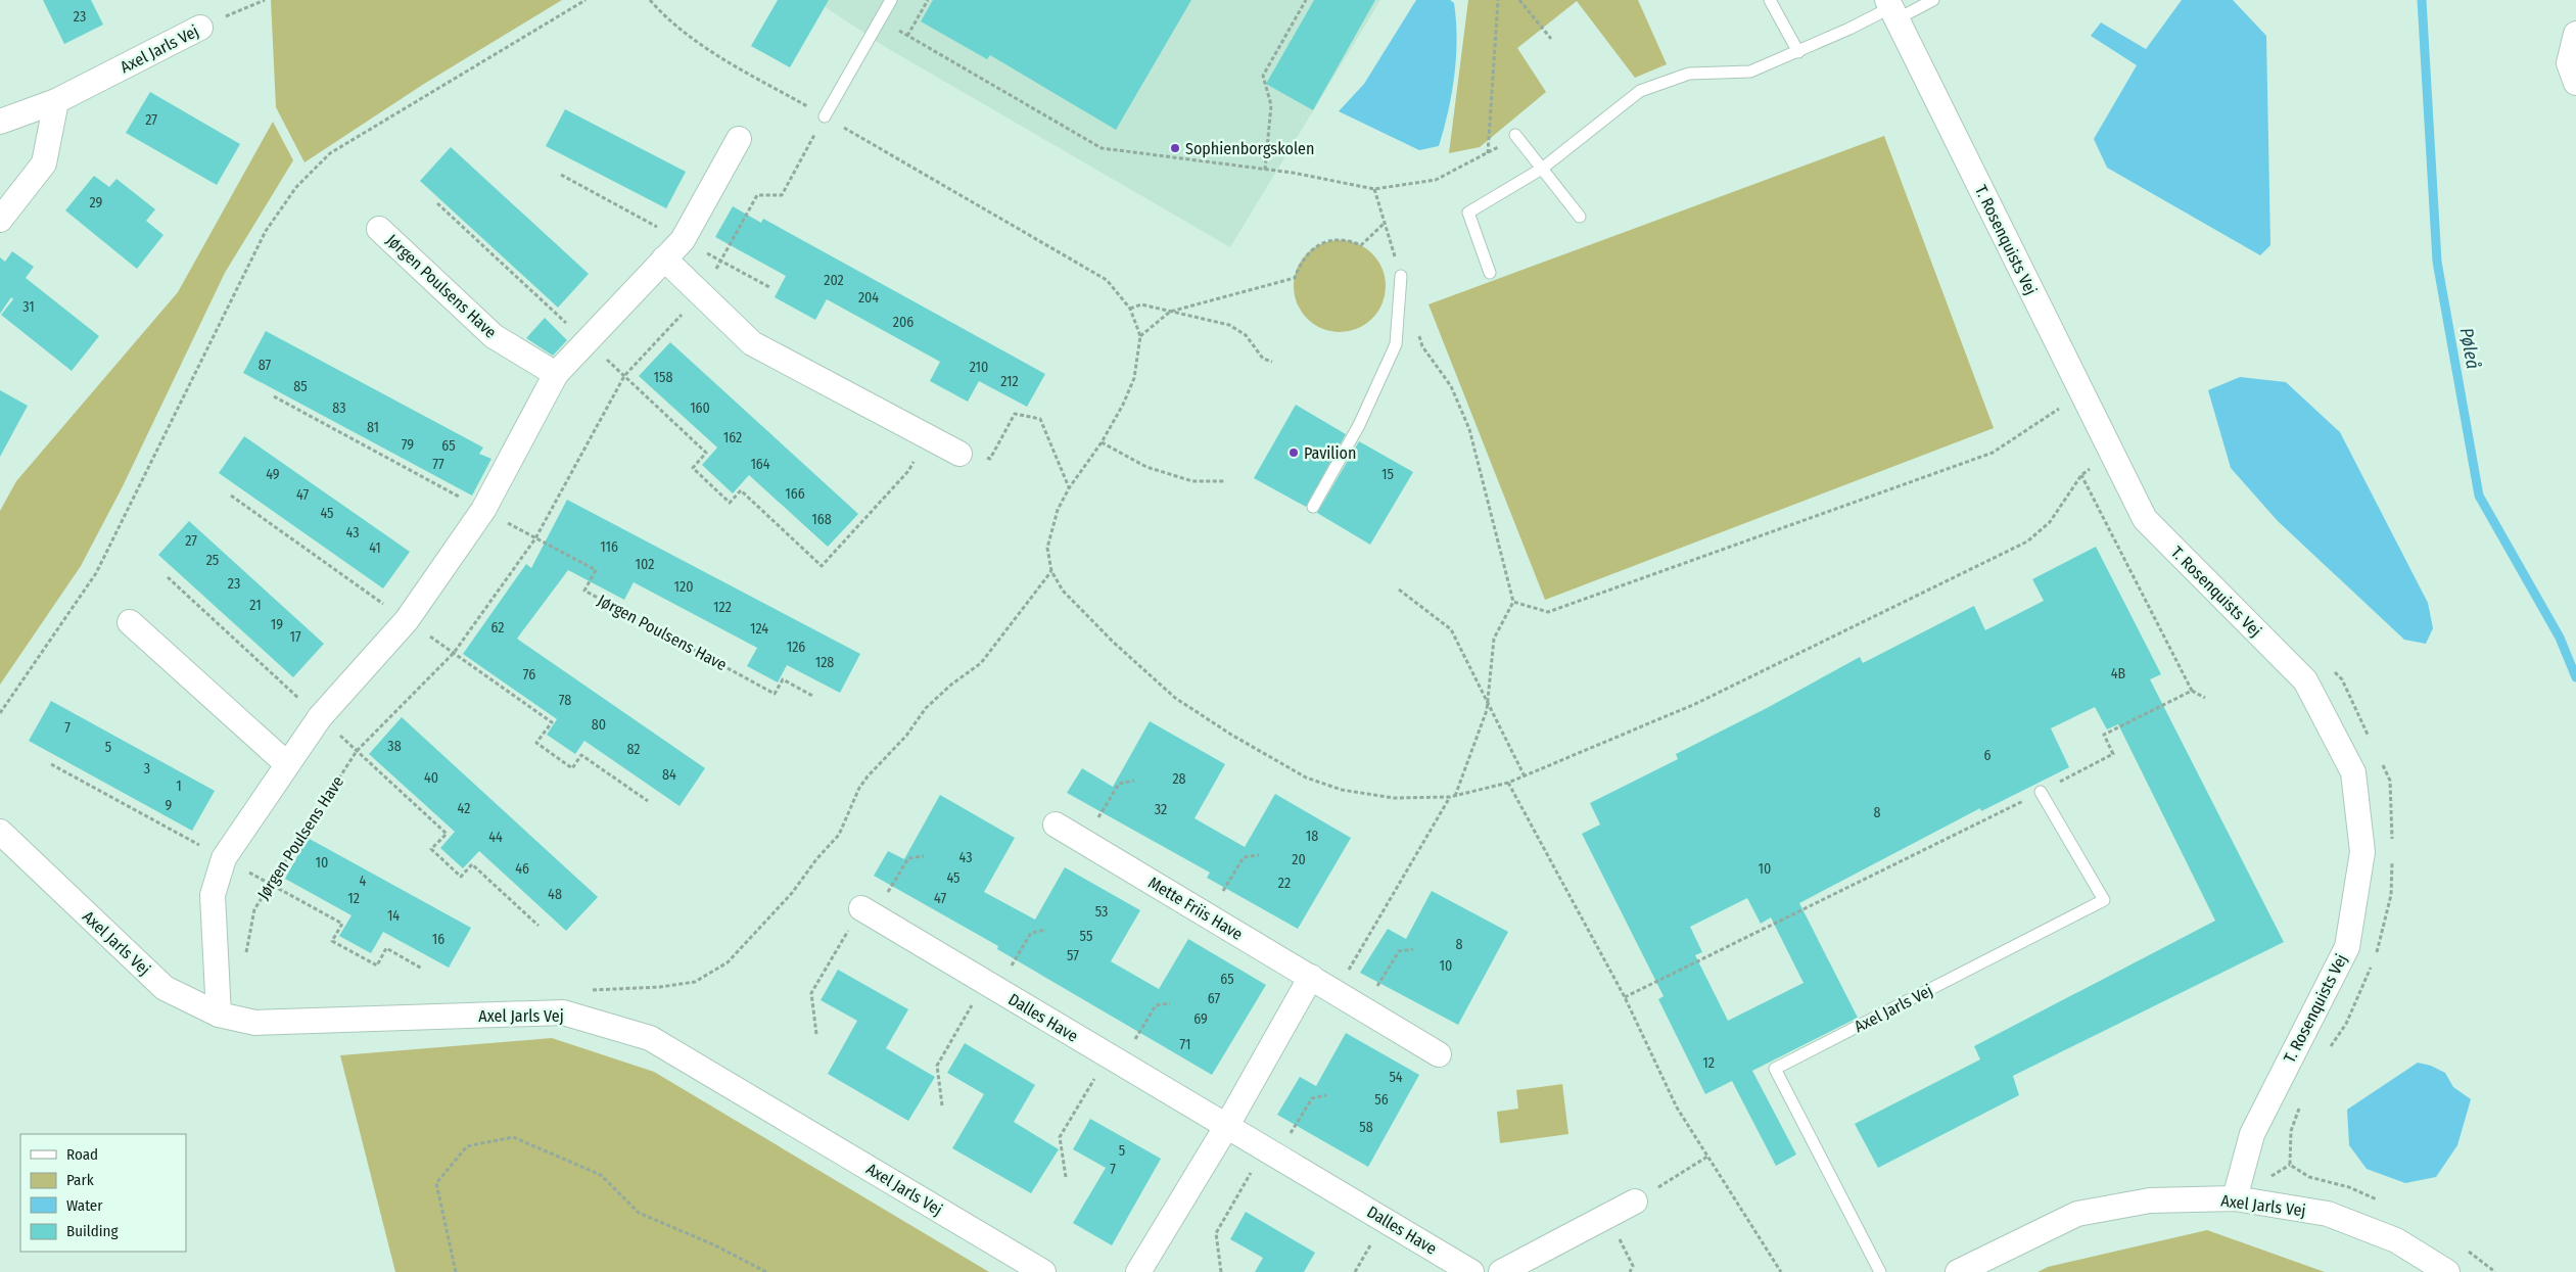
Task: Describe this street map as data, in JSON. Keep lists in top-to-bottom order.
{
  "streets": {
    "street": [
      "Axel Jarls Vej",
      "T. Rosenquists Vej",
      "Jørgen Poulsens Have",
      "Mette Friis Have",
      "Dalles Have"
    ]
  },
  "crossings": [
    ["Axel Jarls Vej", "T. Rosenquists Vej"]
  ],
  "water": ["Pøleå"],
  "places": ["Sophienborgskolen", "Pavilion"],
  "house_numbers": [
    "23",
    "27",
    "29",
    "202",
    "204",
    "31",
    "206",
    "87",
    "210",
    "158",
    "212",
    "85",
    "83",
    "160",
    "81",
    "162",
    "79",
    "65",
    "77",
    "164",
    "49",
    "15",
    "166",
    "47",
    "45",
    "168",
    "43",
    "27",
    "116",
    "41",
    "25",
    "102",
    "23",
    "120",
    "21",
    "122",
    "19",
    "62",
    "124",
    "17",
    "126",
    "128",
    "4B",
    "76",
    "78",
    "80",
    "7",
    "38",
    "5",
    "82",
    "6",
    "3",
    "84",
    "40",
    "28",
    "1",
    "9",
    "42",
    "32",
    "8",
    "18",
    "44",
    "43",
    "20",
    "10",
    "46",
    "10",
    "45",
    "4",
    "22",
    "48",
    "12",
    "47",
    "53",
    "14",
    "55",
    "16",
    "8",
    "57",
    "10",
    "65",
    "67",
    "69",
    "71",
    "12",
    "54",
    "56",
    "58",
    "5",
    "7"
  ],
  "legend": [
    "Road",
    "Park",
    "Water",
    "Building"
  ]
}
